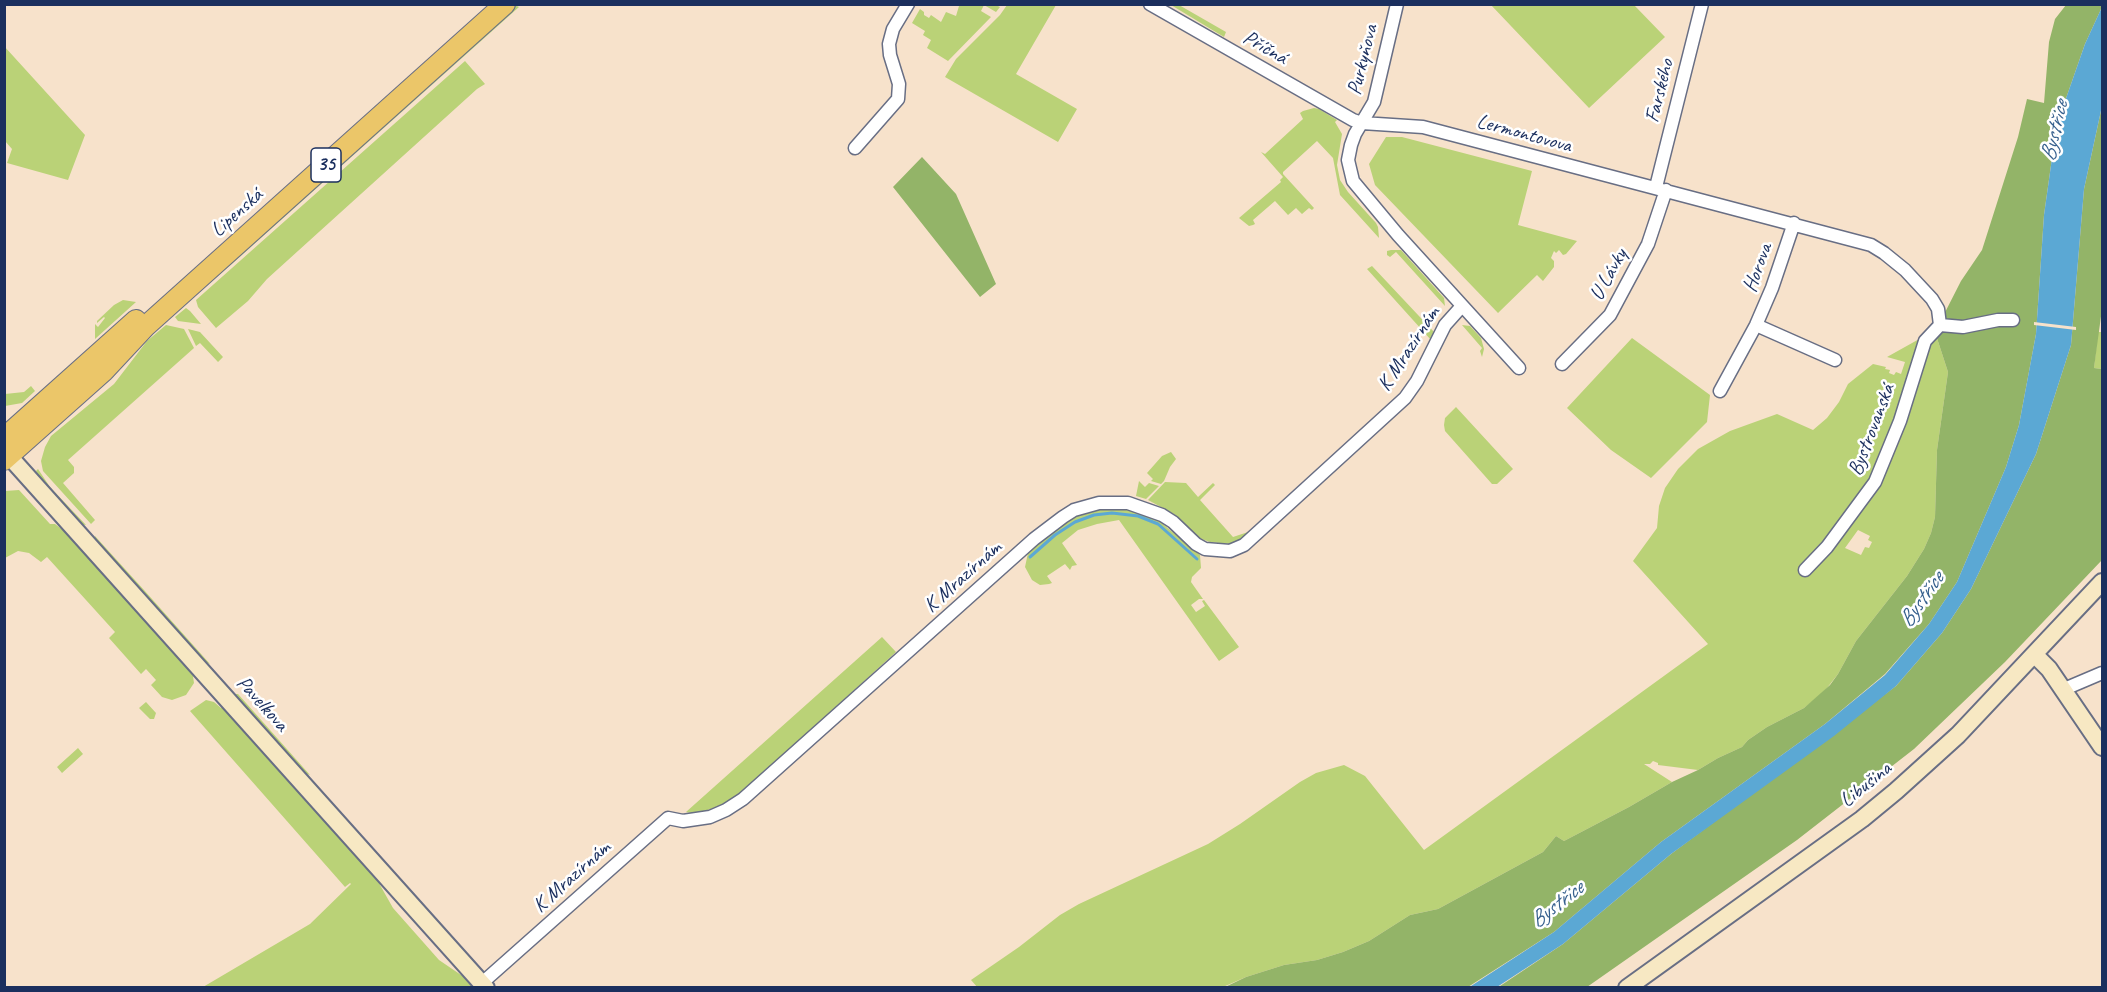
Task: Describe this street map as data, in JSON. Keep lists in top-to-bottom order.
{
  "streets": {
    "main road": ["35", "Lipenská"],
    "street": [
      "Příčná",
      "Purkyňova",
      "Farského",
      "Lermontovova",
      "Horova",
      "U Lávky",
      "K Mrazírnám",
      "Bystrovanská",
      "Pavelkova",
      "Libušina"
    ]
  },
  "crossings": [
    ["Příčná", "Purkyňova"],
    ["Příčná", "Lermontovova"],
    ["Purkyňova", "Lermontovova"],
    ["Farského", "Lermontovova"],
    ["Farského", "U Lávky"],
    ["Lermontovova", "Horova"],
    ["Lermontovova", "U Lávky"],
    ["Lermontovova", "Bystrovanská"],
    ["Lipenská", "Pavelkova"],
    ["K Mrazírnám", "Pavelkova"]
  ],
  "water": ["Bystřice"]
}
